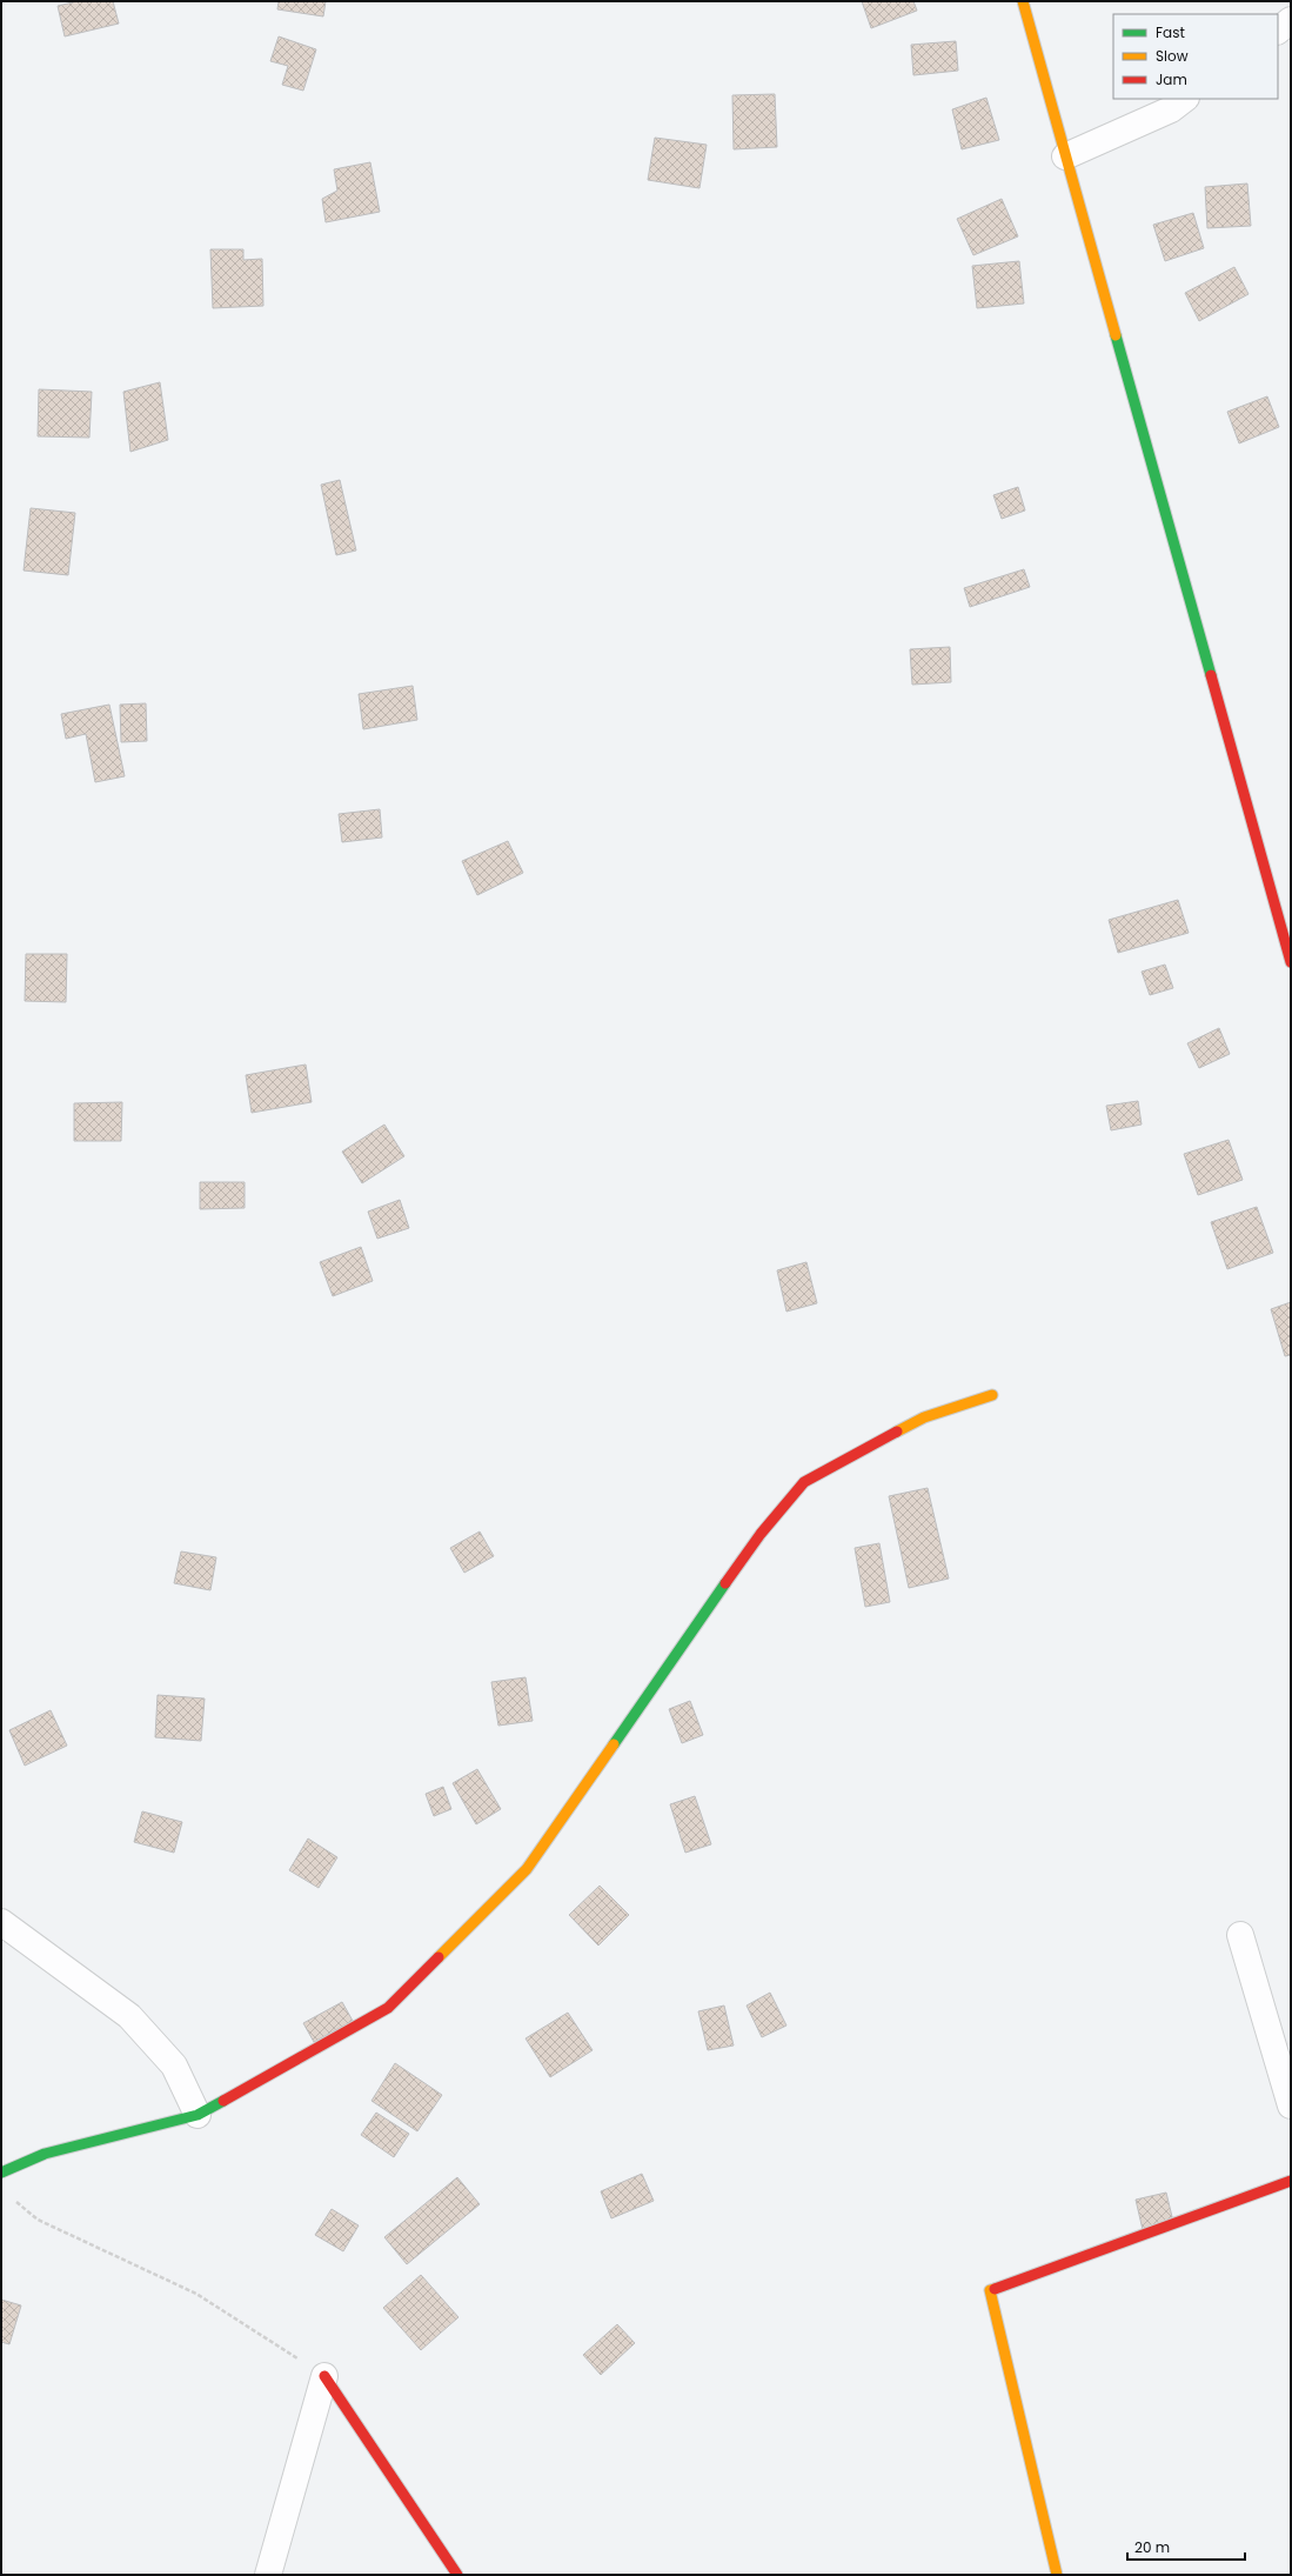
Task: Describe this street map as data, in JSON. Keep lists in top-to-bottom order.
{
  "legend": ["Fast", "Slow", "Jam"],
  "scale_bar": "20 m"
}
